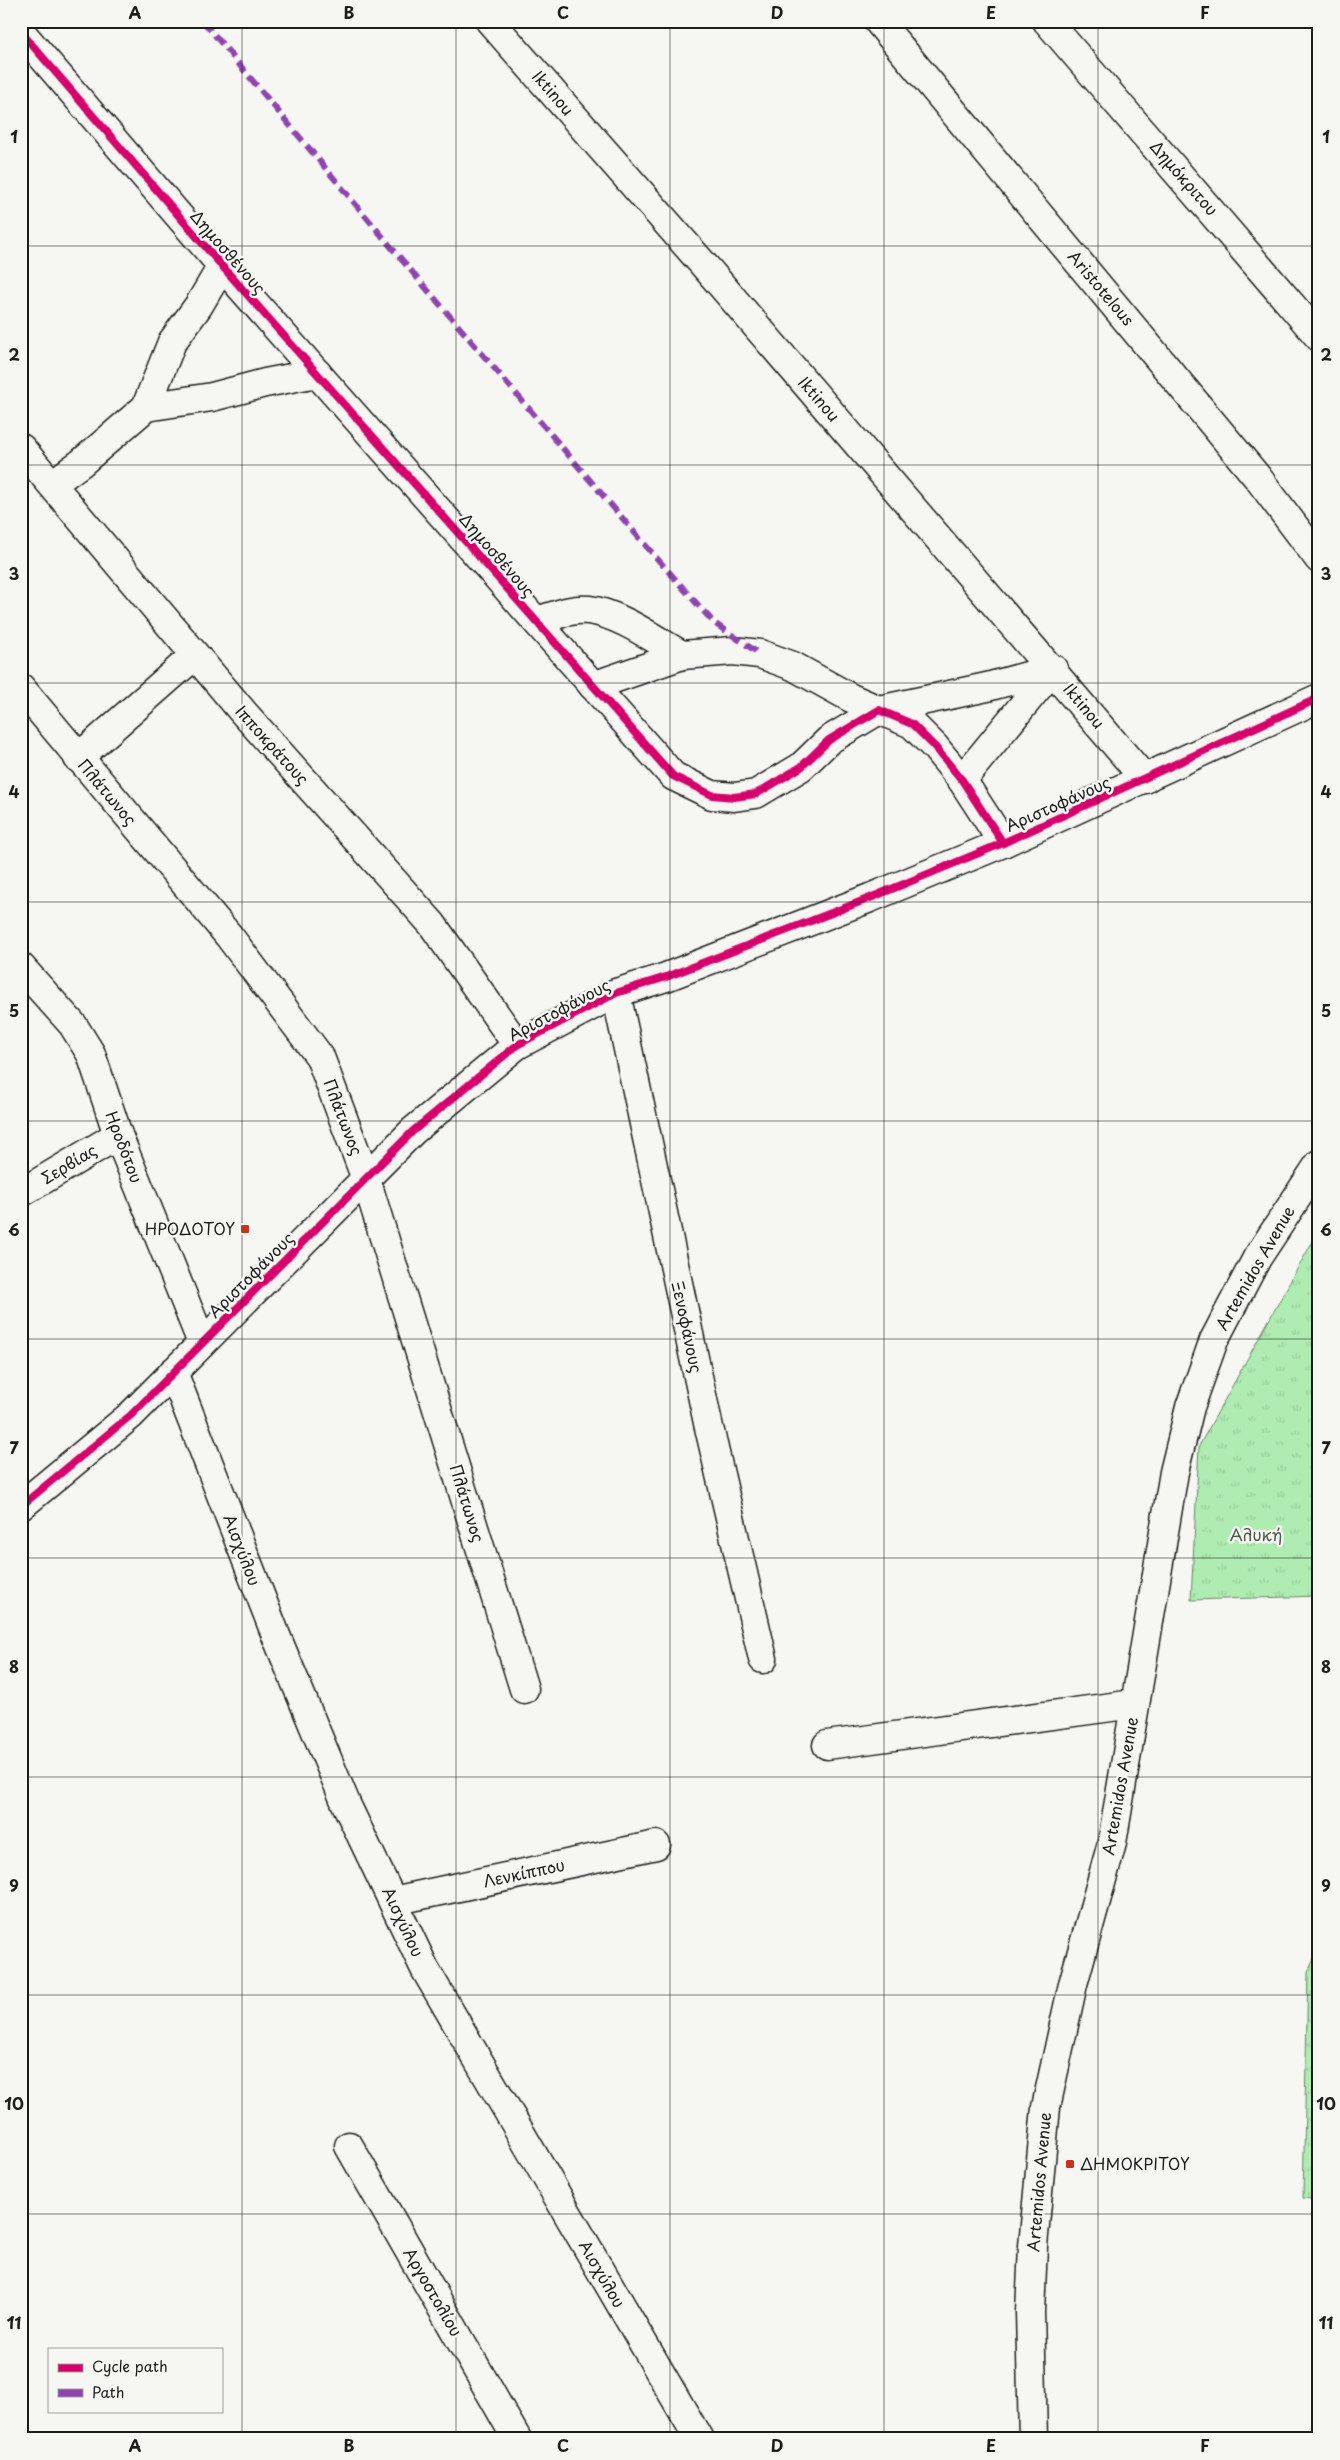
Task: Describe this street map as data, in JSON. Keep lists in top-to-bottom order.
{
  "streets": {
    "street": [
      "Iktinou",
      "Δημόκριτου",
      "Δημοσθένους",
      "Aristotelous",
      "Ιπποκράτους",
      "Πλάτωνος",
      "Αριστοφάνους",
      "Ηροδότου",
      "Σερβίας",
      "Artemidos Avenue",
      "Ξενοφάνους",
      "Αισχύλου",
      "Λενκίππου",
      "Αργοστολίου"
    ]
  },
  "crossings": [
    ["Iktinou", "Δημοσθένους"],
    ["Iktinou", "Αριστοφάνους"],
    ["Ιπποκράτους", "Αριστοφάνους"],
    ["Πλάτωνος", "Αριστοφάνους"],
    ["Αριστοφάνους", "Ηροδότου"],
    ["Αριστοφάνους", "Ξενοφάνους"],
    ["Αριστοφάνους", "Αισχύλου"],
    ["Ηροδότου", "Σερβίας"],
    ["Αισχύλου", "Λενκίππου"]
  ],
  "parks": ["Αλυκή"],
  "places": {
    "transit": ["ΗΡΟΔΟΤΟΥ", "ΔΗΜΟΚΡΙΤΟΥ"]
  },
  "legend": ["Cycle path", "Path"],
  "grid": {
    "columns": [
      "A",
      "B",
      "C",
      "D",
      "E",
      "F"
    ],
    "rows": [
      "1",
      "2",
      "3",
      "4",
      "5",
      "6",
      "7",
      "8",
      "9",
      "10",
      "11"
    ]
  }
}
